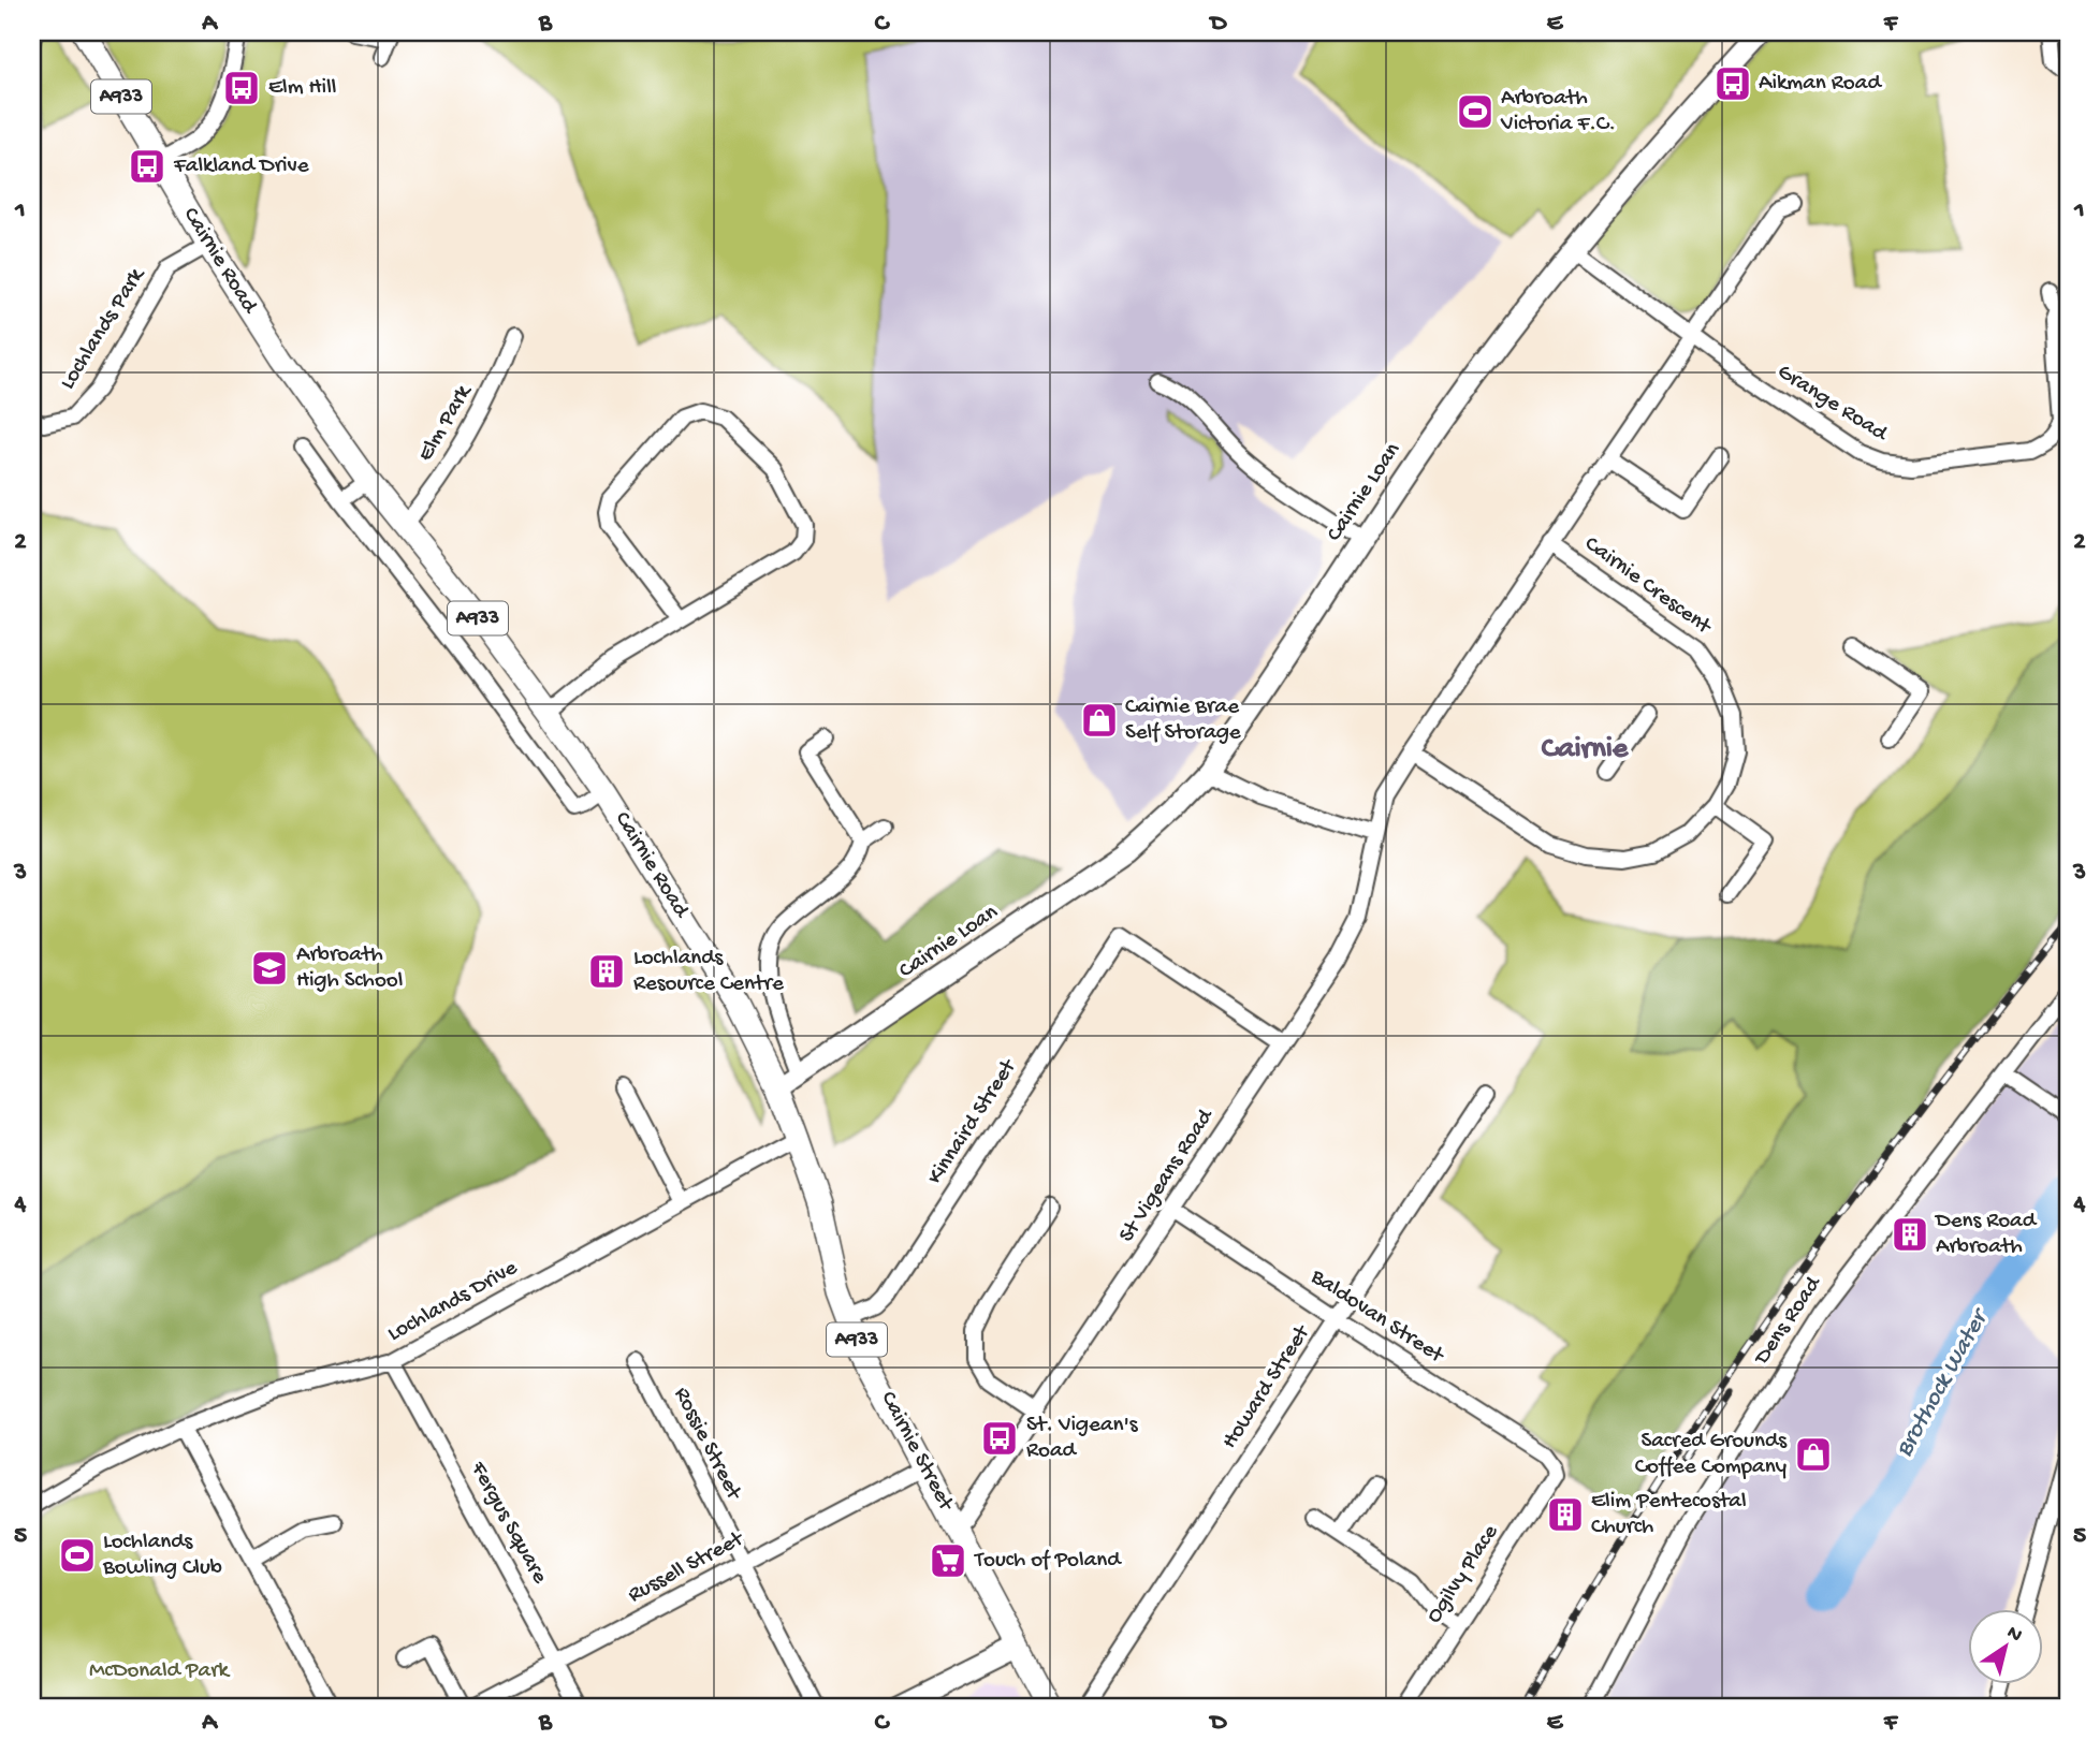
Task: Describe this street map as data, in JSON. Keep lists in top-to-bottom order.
{
  "streets": {
    "main road": ["A933", "Cairnie Road", "Cairnie Street"],
    "street": [
      "Lochlands Park",
      "Grange Road",
      "Elm Park",
      "Cairnie Loan",
      "Cairnie Crescent",
      "Kinnaird Street",
      "St Vigeans Road",
      "Lochlands Drive",
      "Baldovan Street",
      "Dens Road",
      "Howard Street",
      "Rossie Street",
      "Fergus Square",
      "Russell Street",
      "Ogilvy Place"
    ]
  },
  "crossings": [
    ["Cairnie Road", "Lochlands Park"],
    ["Cairnie Road", "Elm Park"],
    ["Cairnie Road", "Cairnie Loan"],
    ["Cairnie Road", "Lochlands Drive"],
    ["Cairnie Road", "Cairnie Street"],
    ["Grange Road", "Cairnie Loan"],
    ["Kinnaird Street", "St Vigeans Road"],
    ["Kinnaird Street", "Cairnie Street"],
    ["St Vigeans Road", "Baldovan Street"],
    ["St Vigeans Road", "Cairnie Street"],
    ["Lochlands Drive", "Cairnie Street"],
    ["Lochlands Drive", "Fergus Square"],
    ["Baldovan Street", "Howard Street"],
    ["Baldovan Street", "Ogilvy Place"],
    ["Rossie Street", "Russell Street"],
    ["Cairnie Street", "Russell Street"],
    ["Fergus Square", "Russell Street"]
  ],
  "districts": ["Cairnie"],
  "water": ["Brothock Water"],
  "parks": ["McDonald Park"],
  "places": {
    "bus stop": [
      "Aikman Road",
      "Elm Hill",
      "Falkland Drive",
      "St. Vigean's Road"
    ],
    "sports": ["Arbroath Victoria F.C.", "Lochlands Bowling Club"],
    "shop": ["Cairnie Brae Self Storage", "Sacred Grounds Coffee Company"],
    "school or university": ["Arbroath High School"],
    "building": ["Lochlands Resource Centre", "Dens Road Arbroath", "Elim Pentecostal Church"],
    "supermarket": ["Touch of Poland"]
  },
  "north": "top right",
  "grid": {
    "columns": [
      "A",
      "B",
      "C",
      "D",
      "E",
      "F"
    ],
    "rows": [
      "1",
      "2",
      "3",
      "4",
      "5"
    ]
  }
}
